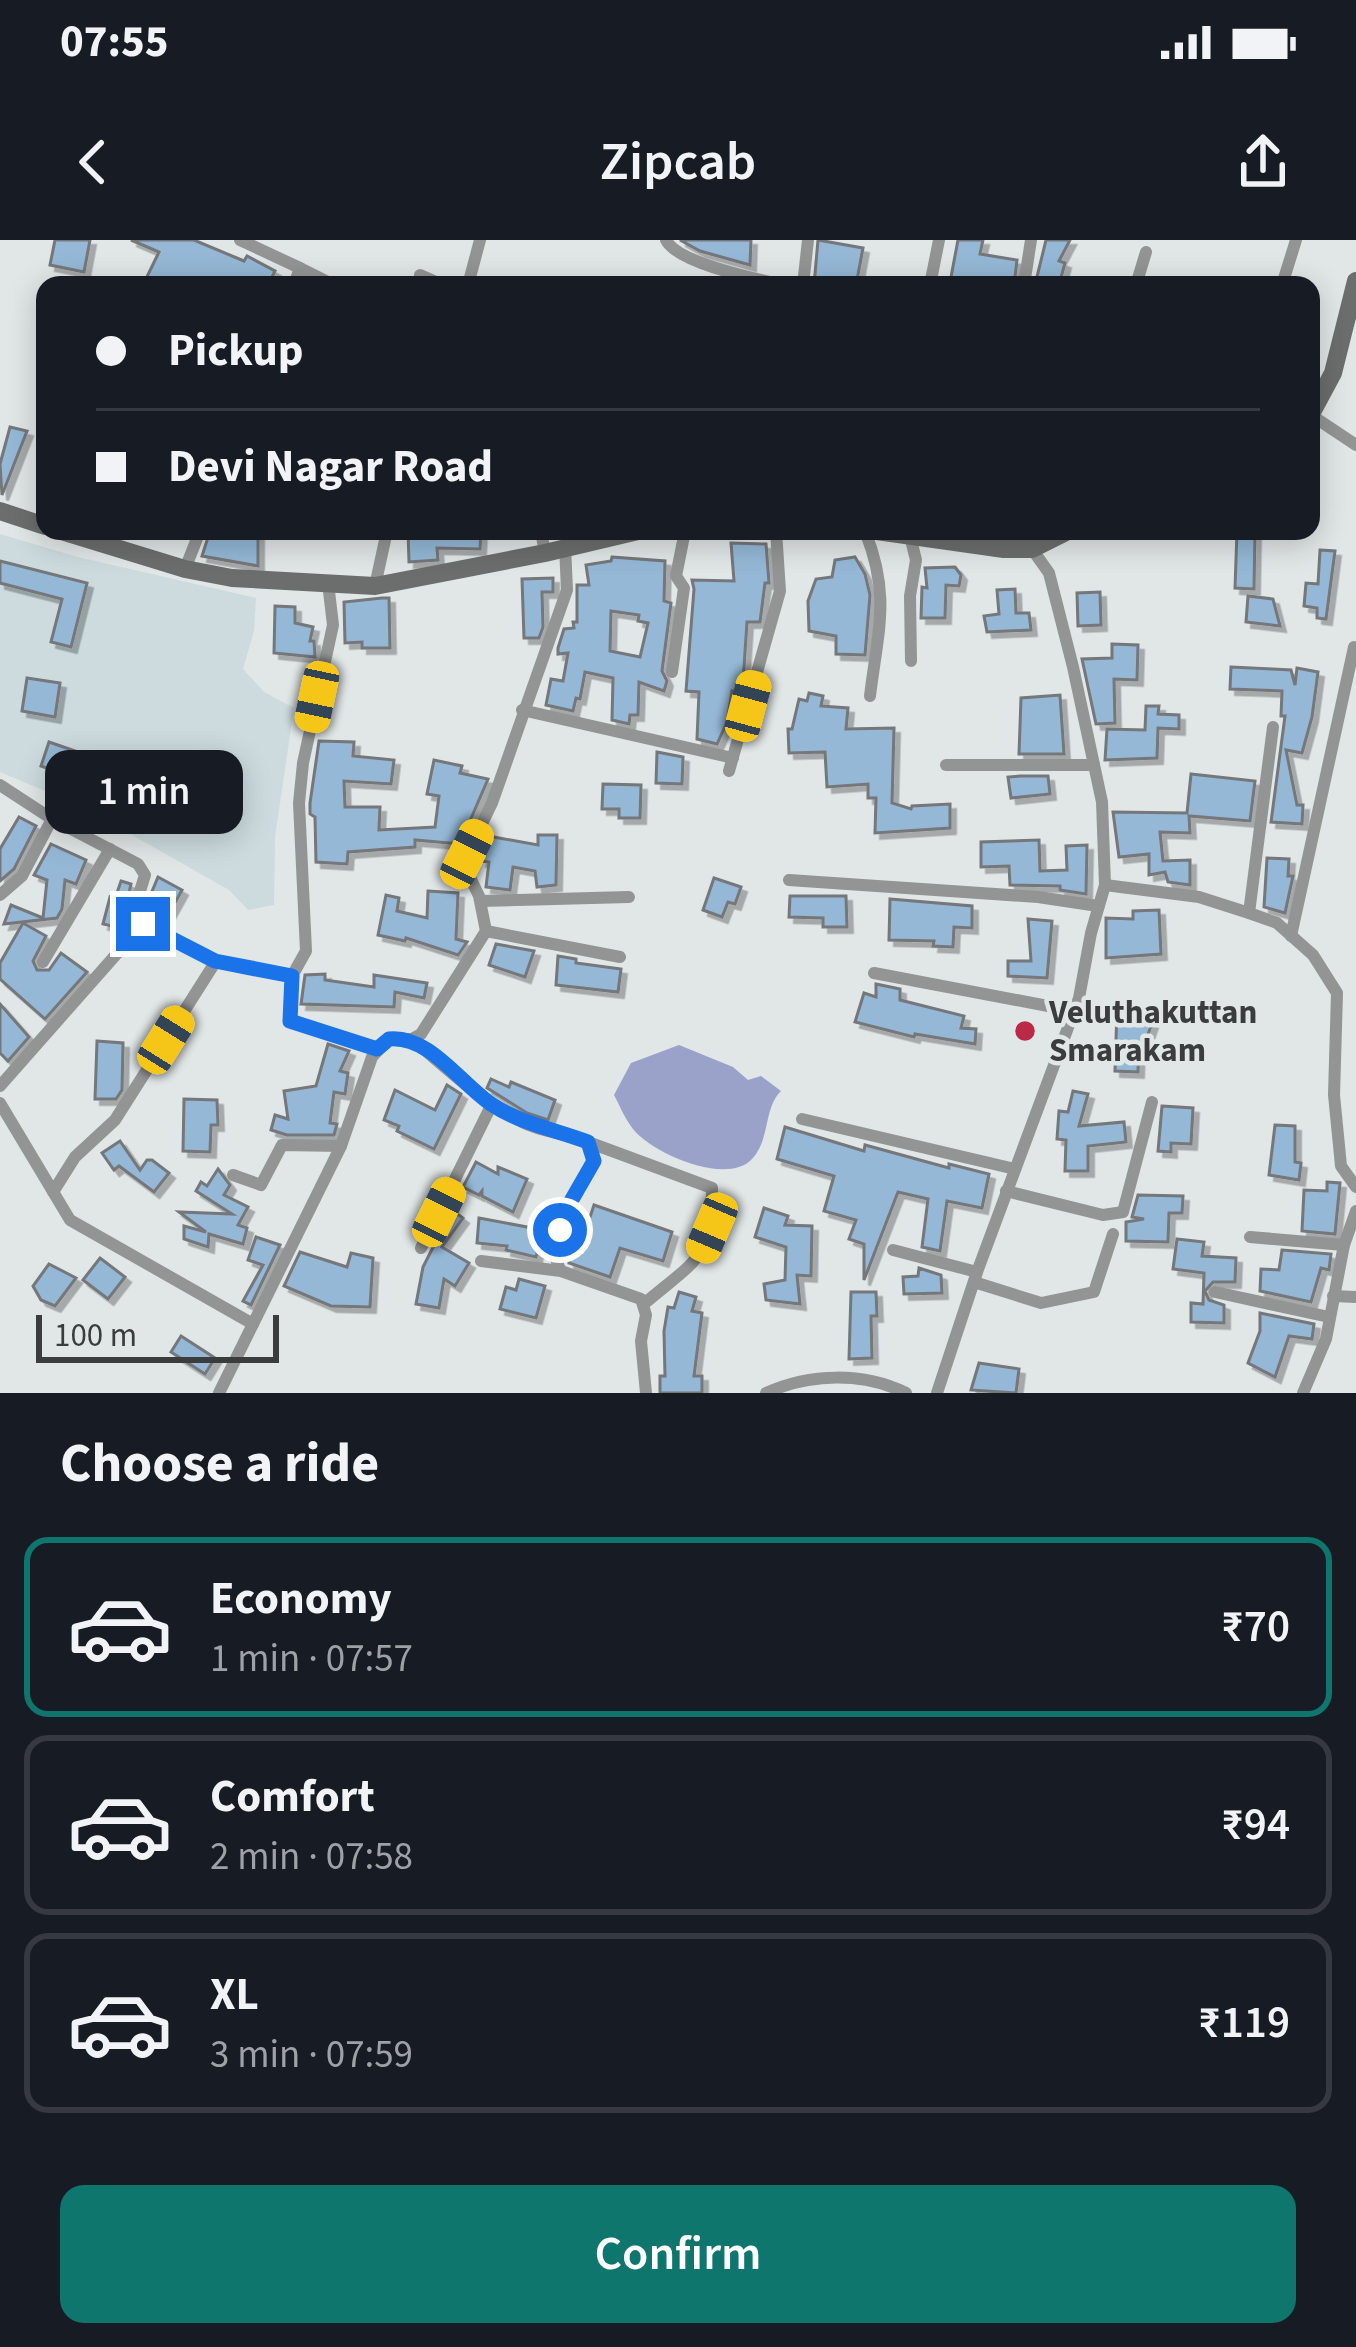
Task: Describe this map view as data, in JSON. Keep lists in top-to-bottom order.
{
  "places": ["Veluthakuttan Smarakam"],
  "scale_bar": "100 m",
  "page": {
    "status": "07:55",
    "header": "Zipcab",
    "banner": ["Pickup", "Devi Nagar Road"],
    "bubble": "1 min",
    "scale": "100 m",
    "heading": "Choose a ride",
    "list": [
      {
        "name": "Economy",
        "note": "1 min · 07:57",
        "value": "₹70"
      },
      {
        "name": "Comfort",
        "note": "2 min · 07:58",
        "value": "₹94"
      },
      {
        "name": "XL",
        "note": "3 min · 07:59",
        "value": "₹119"
      }
    ],
    "buttons": "Confirm"
  }
}
